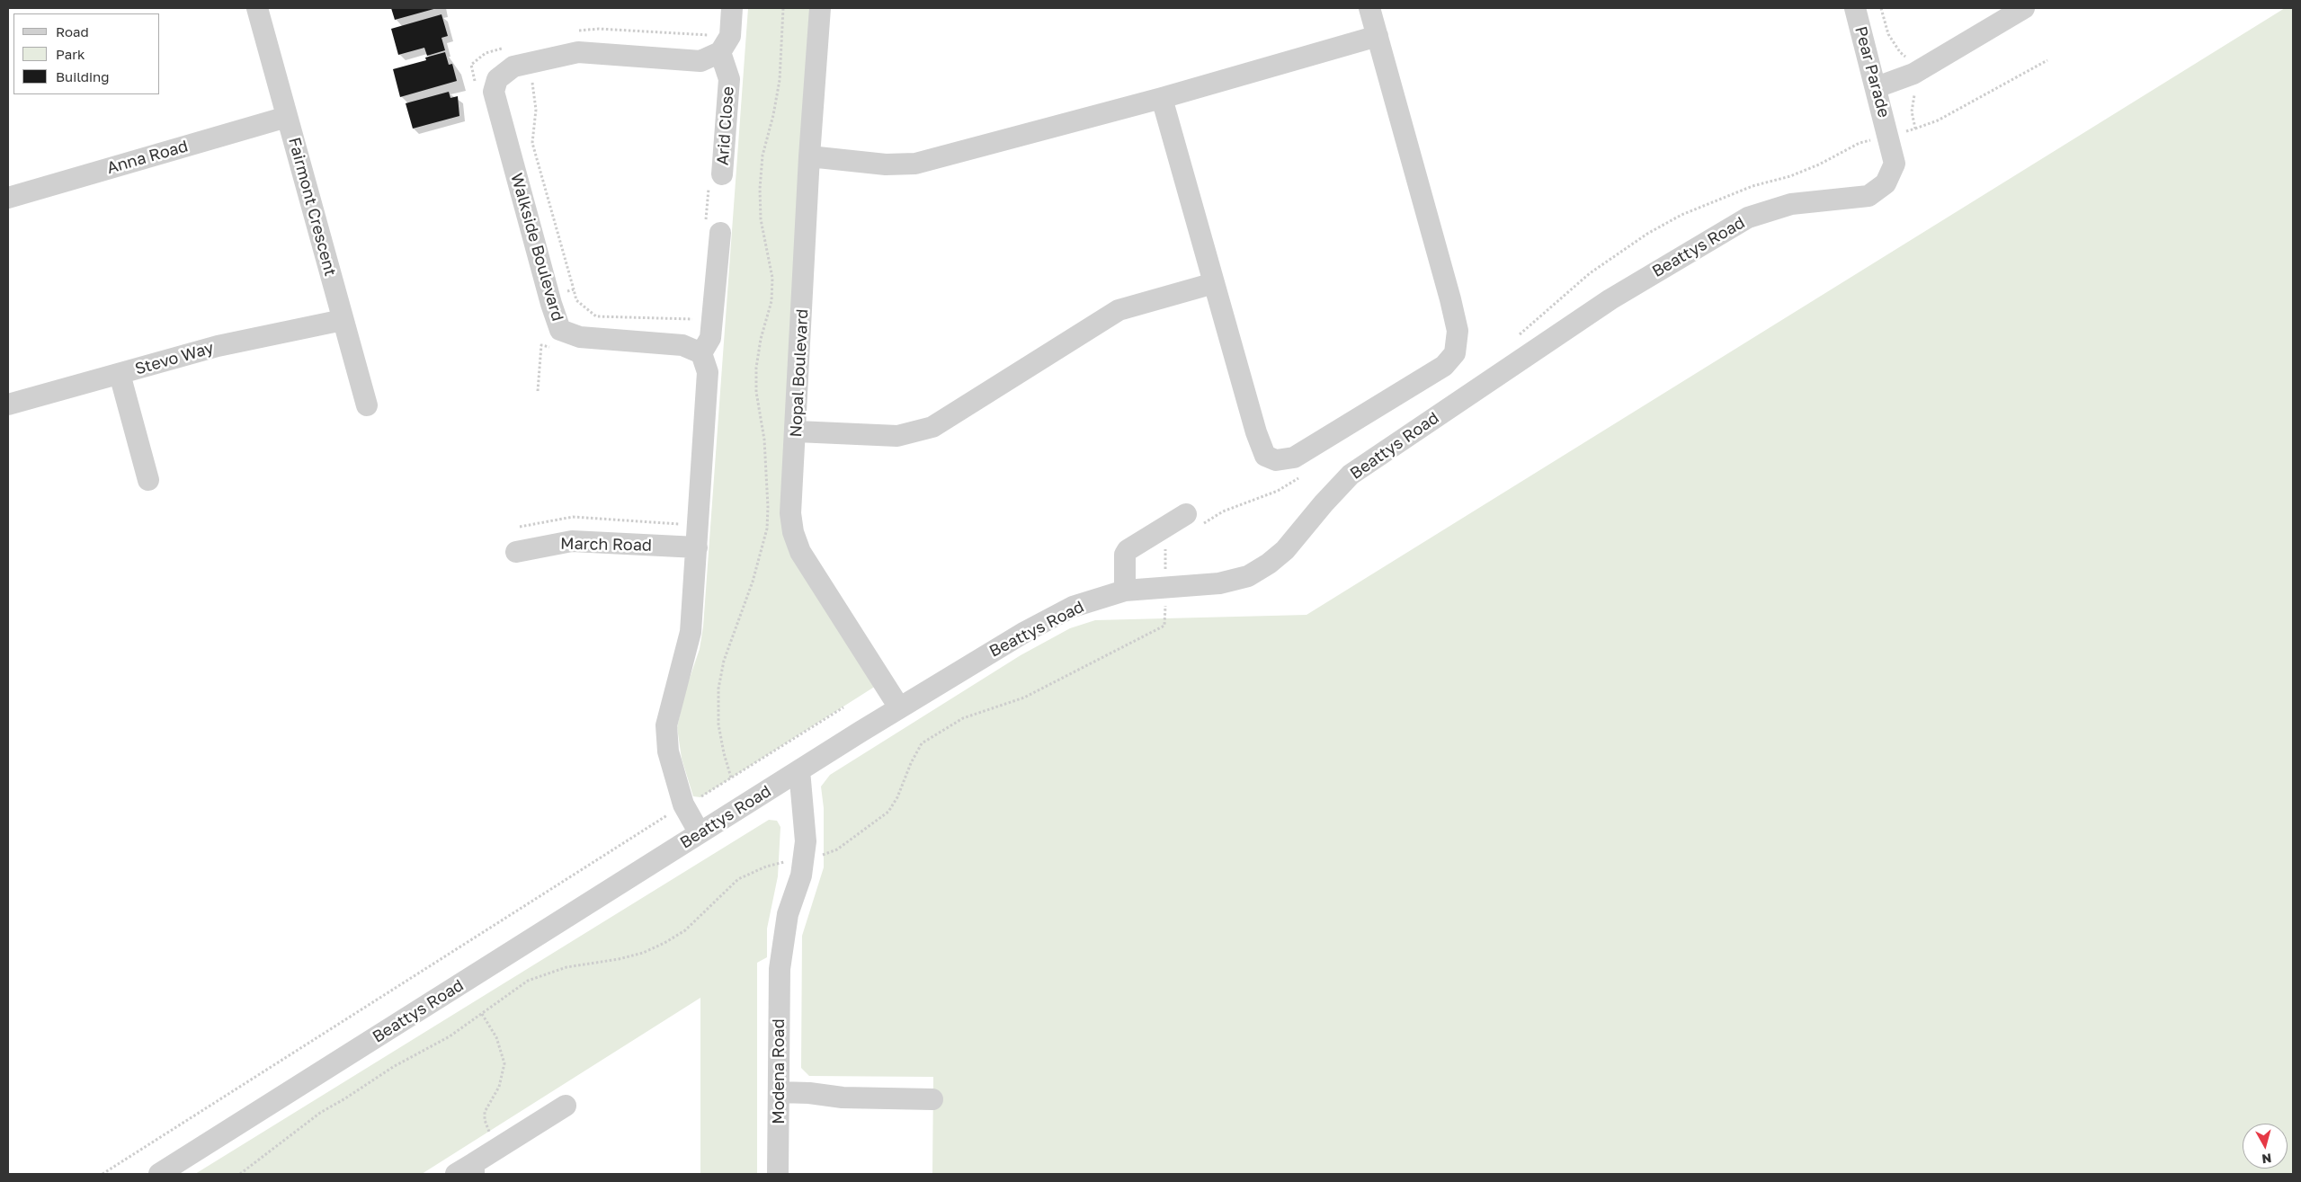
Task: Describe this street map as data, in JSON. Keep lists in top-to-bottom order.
{
  "streets": {
    "street": [
      "Pear Parade",
      "Arid Close",
      "Anna Road",
      "Fairmont Crescent",
      "Walkside Boulevard",
      "Beattys Road",
      "Stevo Way",
      "Nopal Boulevard",
      "March Road",
      "Modena Road"
    ]
  },
  "crossings": [
    ["Pear Parade", "Beattys Road"],
    ["Arid Close", "Walkside Boulevard"],
    ["Anna Road", "Fairmont Crescent"],
    ["Fairmont Crescent", "Stevo Way"],
    ["Beattys Road", "Nopal Boulevard"],
    ["Beattys Road", "Modena Road"]
  ],
  "legend": ["Road", "Park", "Building"],
  "north": "bottom"
}
